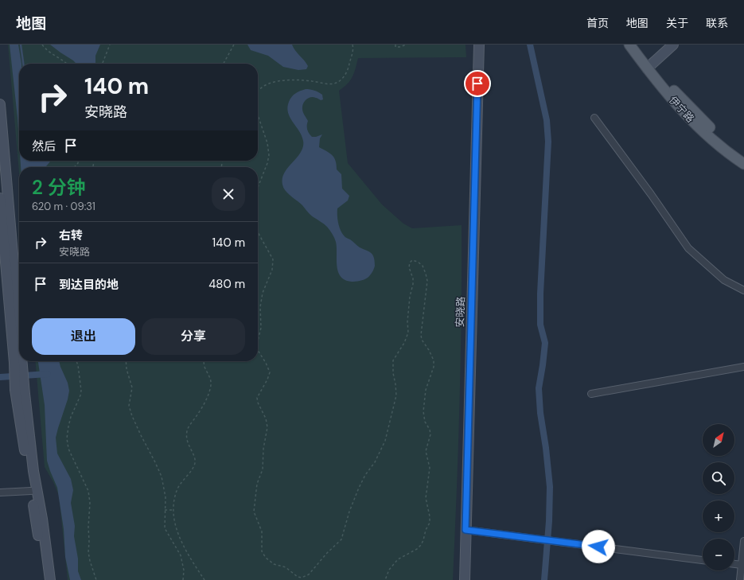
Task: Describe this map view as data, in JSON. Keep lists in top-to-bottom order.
{
  "streets": {
    "main road": ["伊宁路", "安晓路"]
  },
  "north": "top right",
  "page": {
    "header": "地图",
    "nav": [
      "首页",
      "地图",
      "关于",
      "联系"
    ],
    "turn": ["140 m", "安晓路"],
    "then": "然后",
    "heading": ["2 分钟", "620 m · 09:31"],
    "list": [
      {
        "name": "右转",
        "note": "安晓路",
        "value": "140 m"
      },
      {
        "name": "到达目的地",
        "value": "480 m"
      }
    ],
    "buttons": ["退出", "分享"],
    "map_buttons": ["+", "−"]
  }
}
